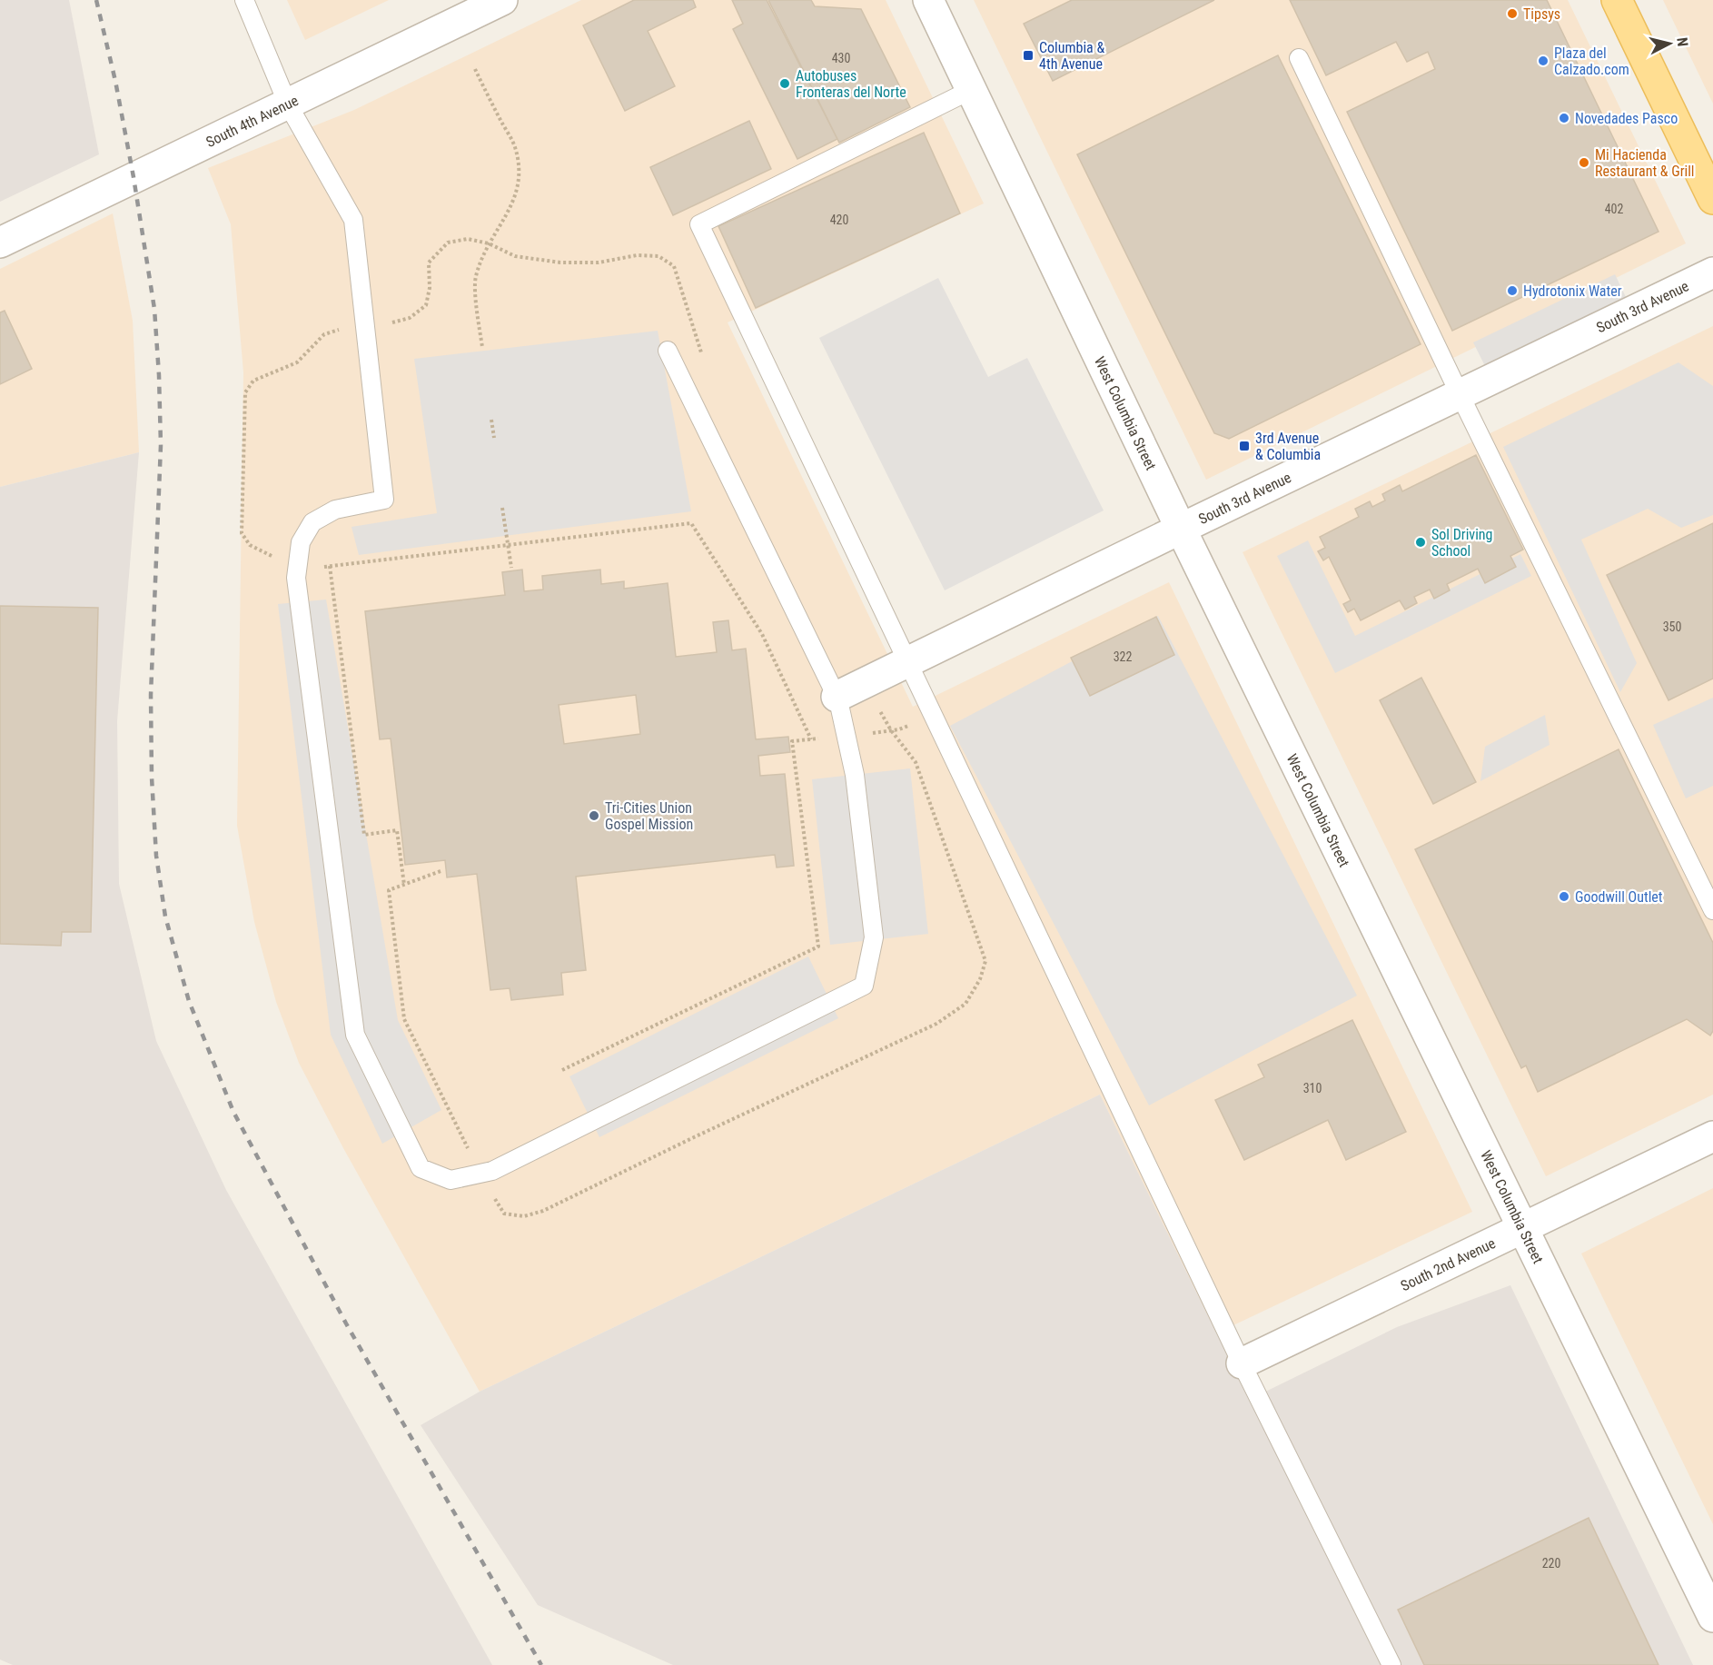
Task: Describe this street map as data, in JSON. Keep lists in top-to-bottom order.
{
  "streets": {
    "street": [
      "South 4th Avenue",
      "South 3rd Avenue",
      "West Columbia Street",
      "South 2nd Avenue"
    ]
  },
  "crossings": [
    ["South 3rd Avenue", "West Columbia Street"],
    ["West Columbia Street", "South 2nd Avenue"]
  ],
  "places": {
    "other": [
      "Tipsys",
      "Plaza del Calzado.com",
      "Autobuses Fronteras del Norte",
      "Novedades Pasco",
      "Mi Hacienda Restaurant & Grill",
      "Hydrotonix Water",
      "Sol Driving School",
      "Tri-Cities Union Gospel Mission",
      "Goodwill Outlet"
    ],
    "transit": ["Columbia & 4th Avenue", "3rd Avenue & Columbia"]
  },
  "house_numbers": [
    "430",
    "402",
    "420",
    "350",
    "322",
    "310",
    "220"
  ],
  "north": "right"
}
